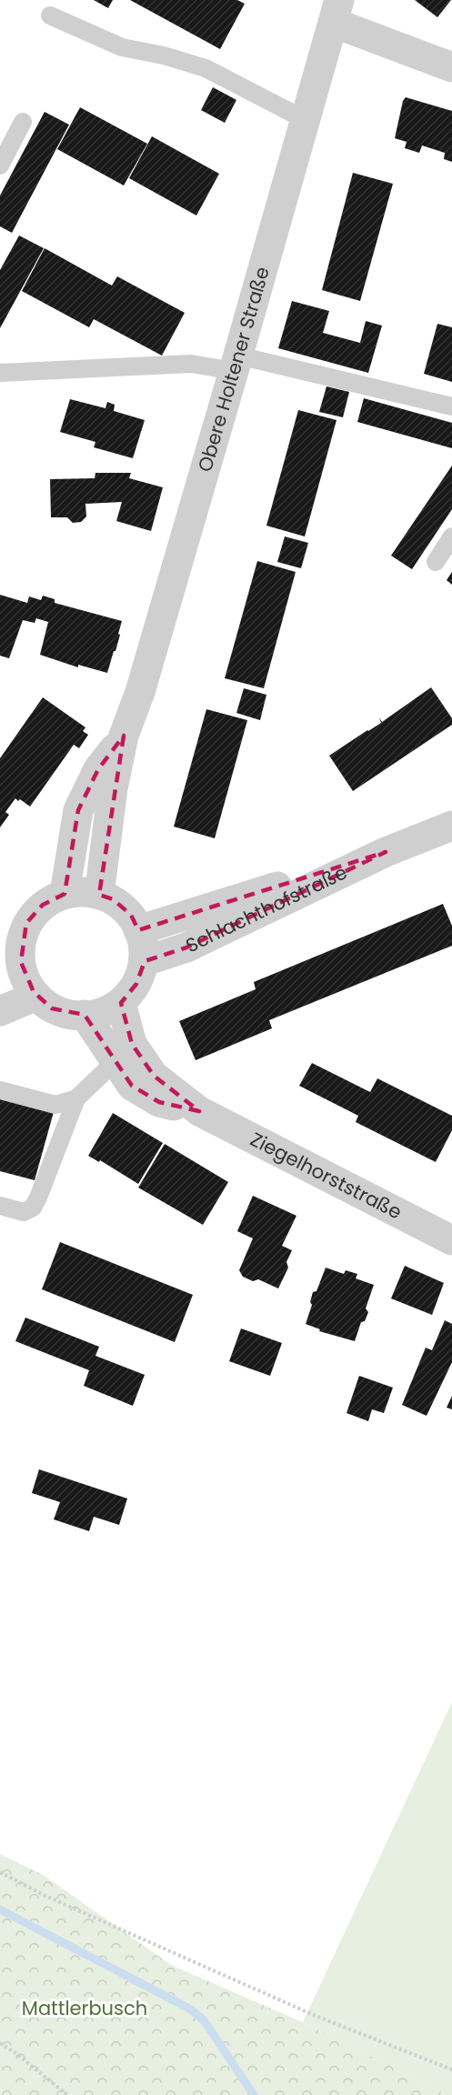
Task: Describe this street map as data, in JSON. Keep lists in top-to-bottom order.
{
  "streets": {
    "street": ["Obere Holtener Straße", "Schlachthofstraße", "Ziegelhorststraße"]
  },
  "crossings": [
    ["Obere Holtener Straße", "Schlachthofstraße"],
    ["Obere Holtener Straße", "Ziegelhorststraße"],
    ["Schlachthofstraße", "Ziegelhorststraße"]
  ],
  "parks": ["Mattlerbusch"]
}
